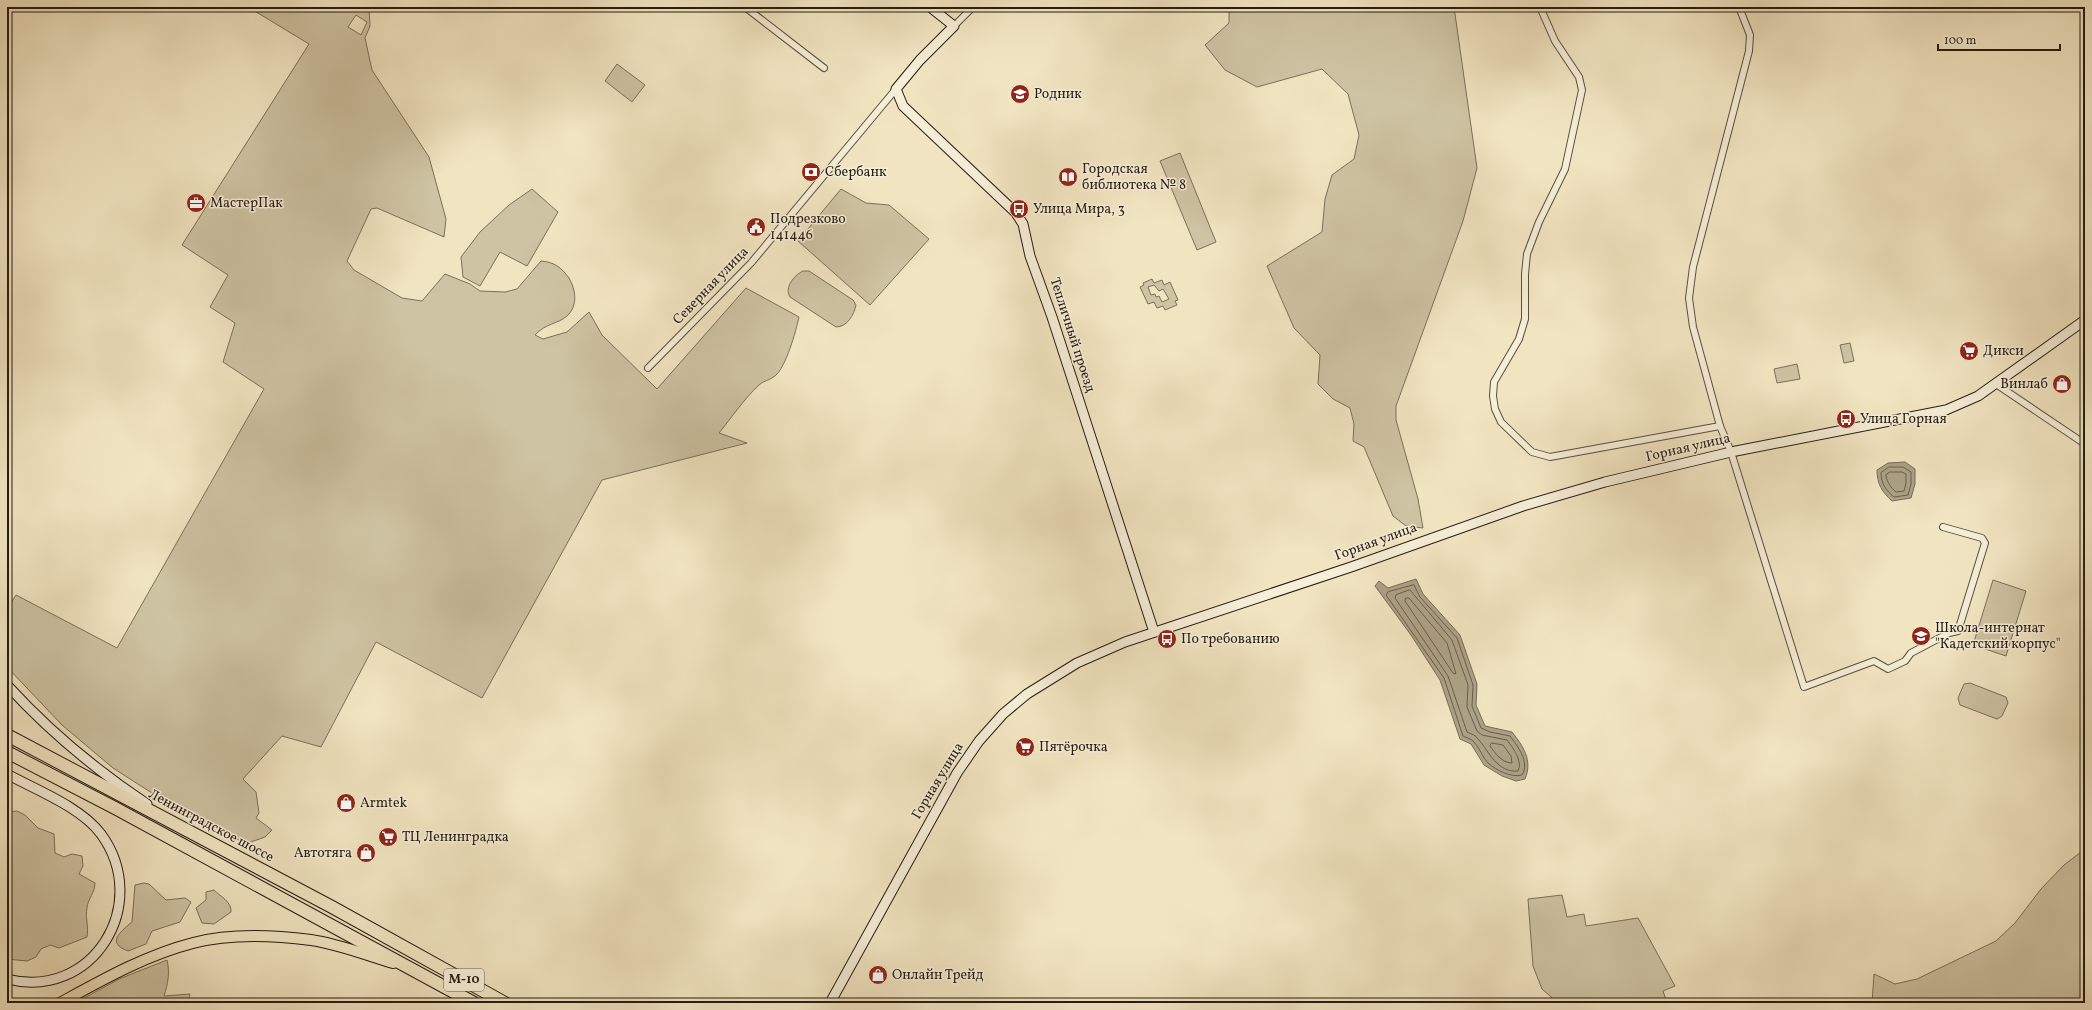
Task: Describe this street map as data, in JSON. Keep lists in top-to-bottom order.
{
  "streets": {
    "highway": ["Ленинградское шоссе", "М-10"],
    "street": ["Северная улица", "Тепличный проезд", "Горная улица"]
  },
  "crossings": [
    ["Северная улица", "Тепличный проезд"],
    ["Тепличный проезд", "Горная улица"]
  ],
  "places": {
    "school or university": ["Родник", "Школа-интернат \"Кадетский корпус\""],
    "bank": ["Сбербанк"],
    "library": ["Городская библиотека № 8"],
    "office": ["МастерПак"],
    "bus stop": ["Улица Мира, 3", "Улица Горная", "По требованию"],
    "public building": ["Подрезково 141446"],
    "supermarket": ["Дикси", "Пятёрочка", "ТЦ Ленинградка"],
    "shop": [
      "Винлаб",
      "Armtek",
      "Автотяга",
      "Онлайн Трейд"
    ]
  },
  "scale_bar": "100 m"
}
